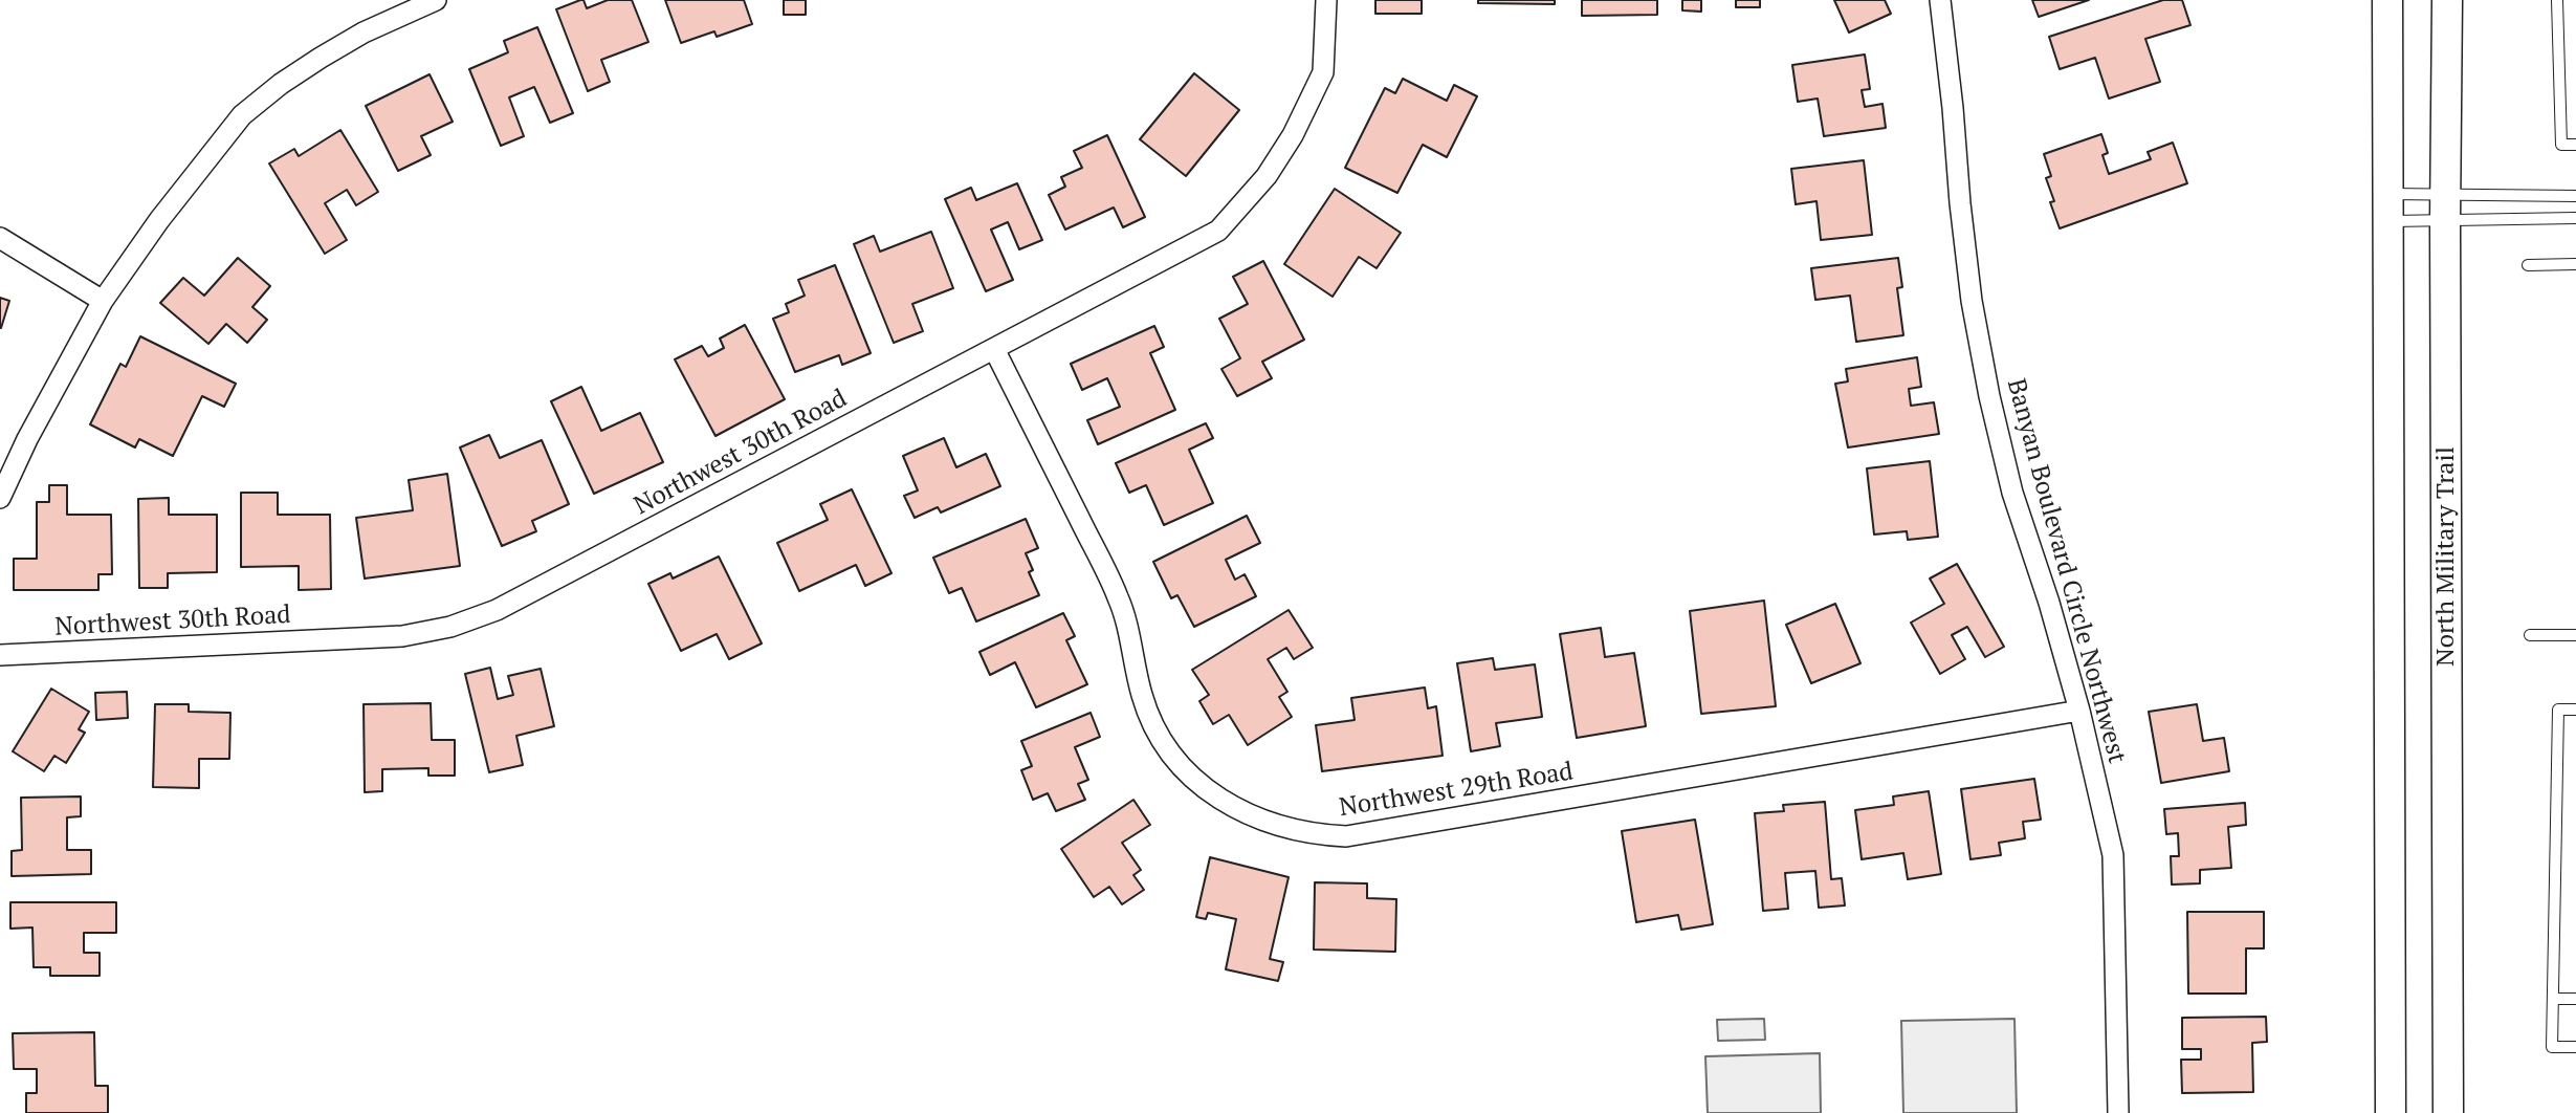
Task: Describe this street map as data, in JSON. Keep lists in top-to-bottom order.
{
  "streets": {
    "main road": ["North Military Trail"],
    "street": ["Northwest 30th Road", "Banyan Boulevard Circle Northwest", "Northwest 29th Road"]
  },
  "crossings": [
    ["Northwest 30th Road", "Northwest 29th Road"],
    ["Banyan Boulevard Circle Northwest", "Northwest 29th Road"]
  ]
}
